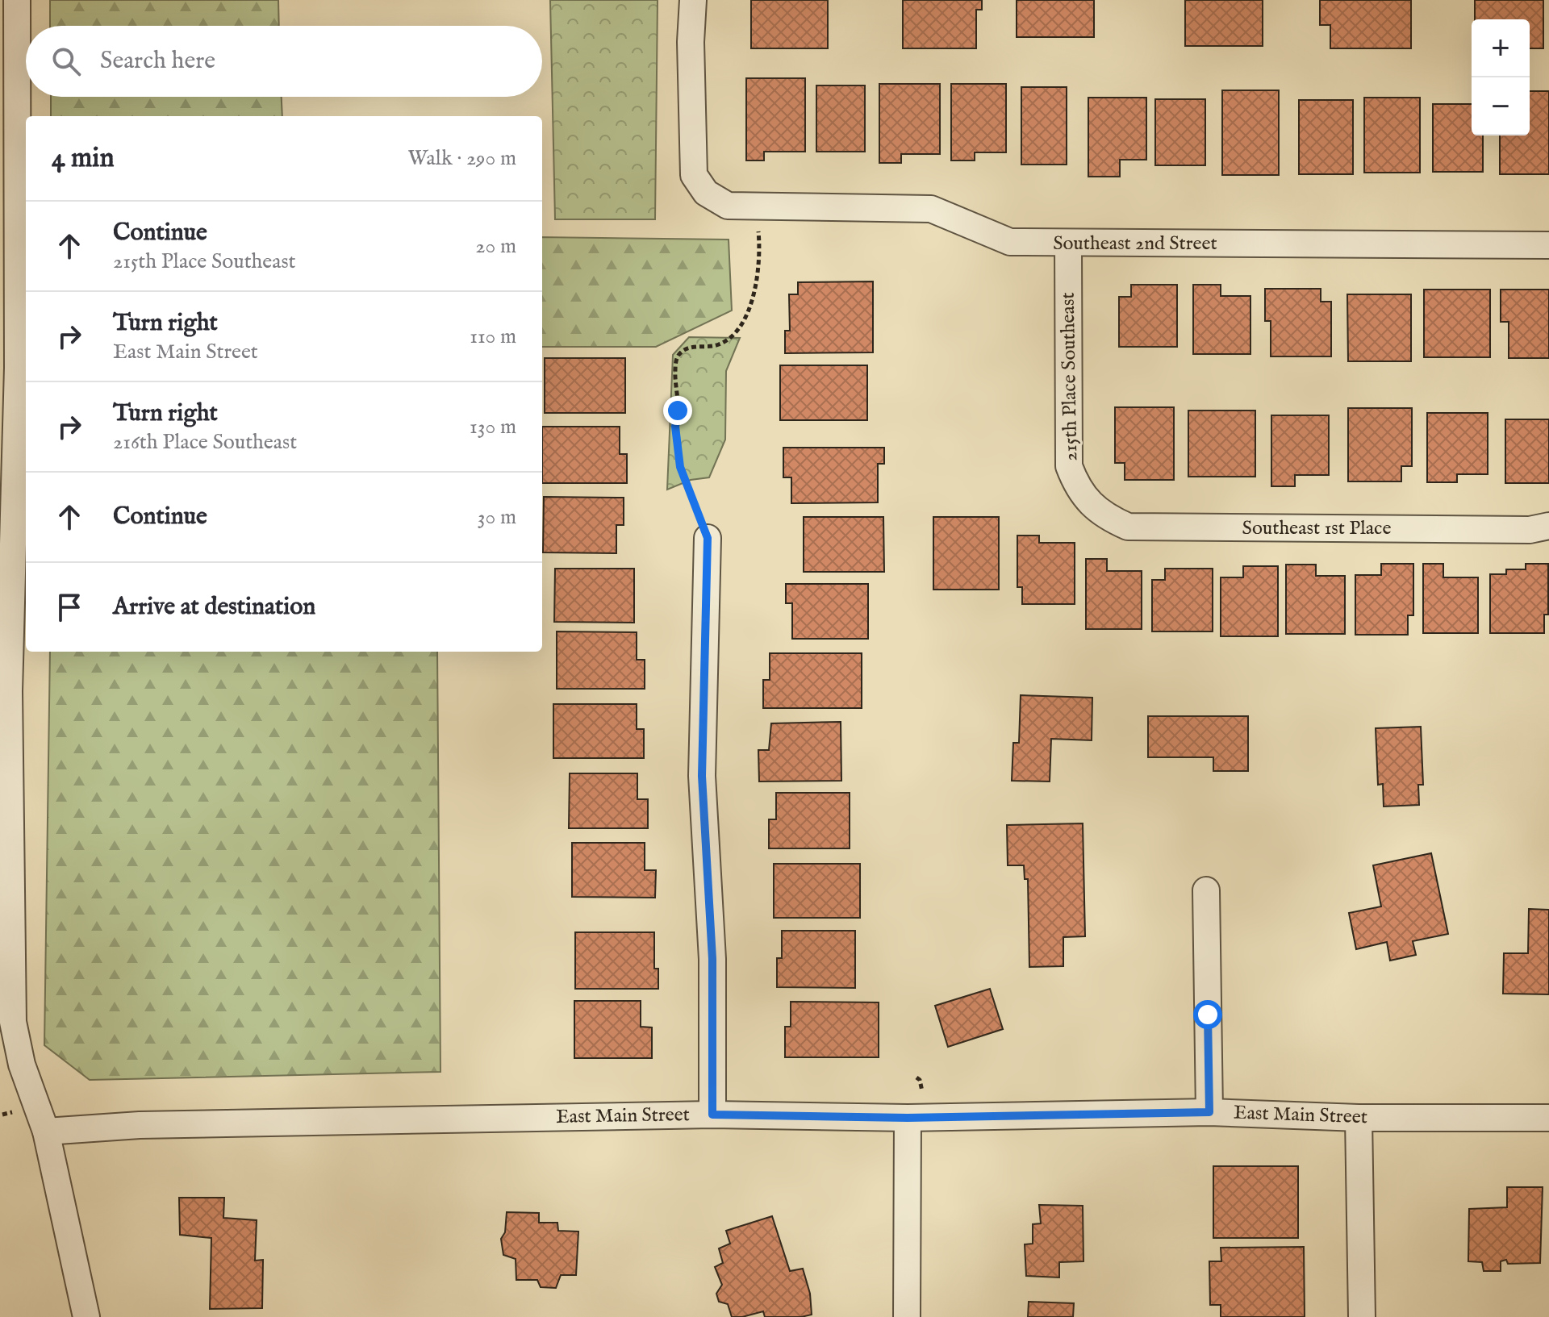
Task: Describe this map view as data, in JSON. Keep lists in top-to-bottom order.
{
  "streets": {
    "street": [
      "Southeast 2nd Street",
      "215th Place Southeast",
      "Southeast 1st Place",
      "East Main Street"
    ]
  },
  "crossings": [
    ["Southeast 2nd Street", "215th Place Southeast"],
    ["215th Place Southeast", "Southeast 1st Place"]
  ],
  "page": {
    "map_buttons": ["+", "−"],
    "search": "Search here",
    "heading": ["4 min", "Walk · 290 m"],
    "list": [
      ["Continue", "215th Place Southeast", "20 m"],
      ["Turn right", "East Main Street", "110 m"],
      ["Turn right", "216th Place Southeast", "130 m"],
      ["Continue", "30 m"],
      "Arrive at destination"
    ]
  }
}
